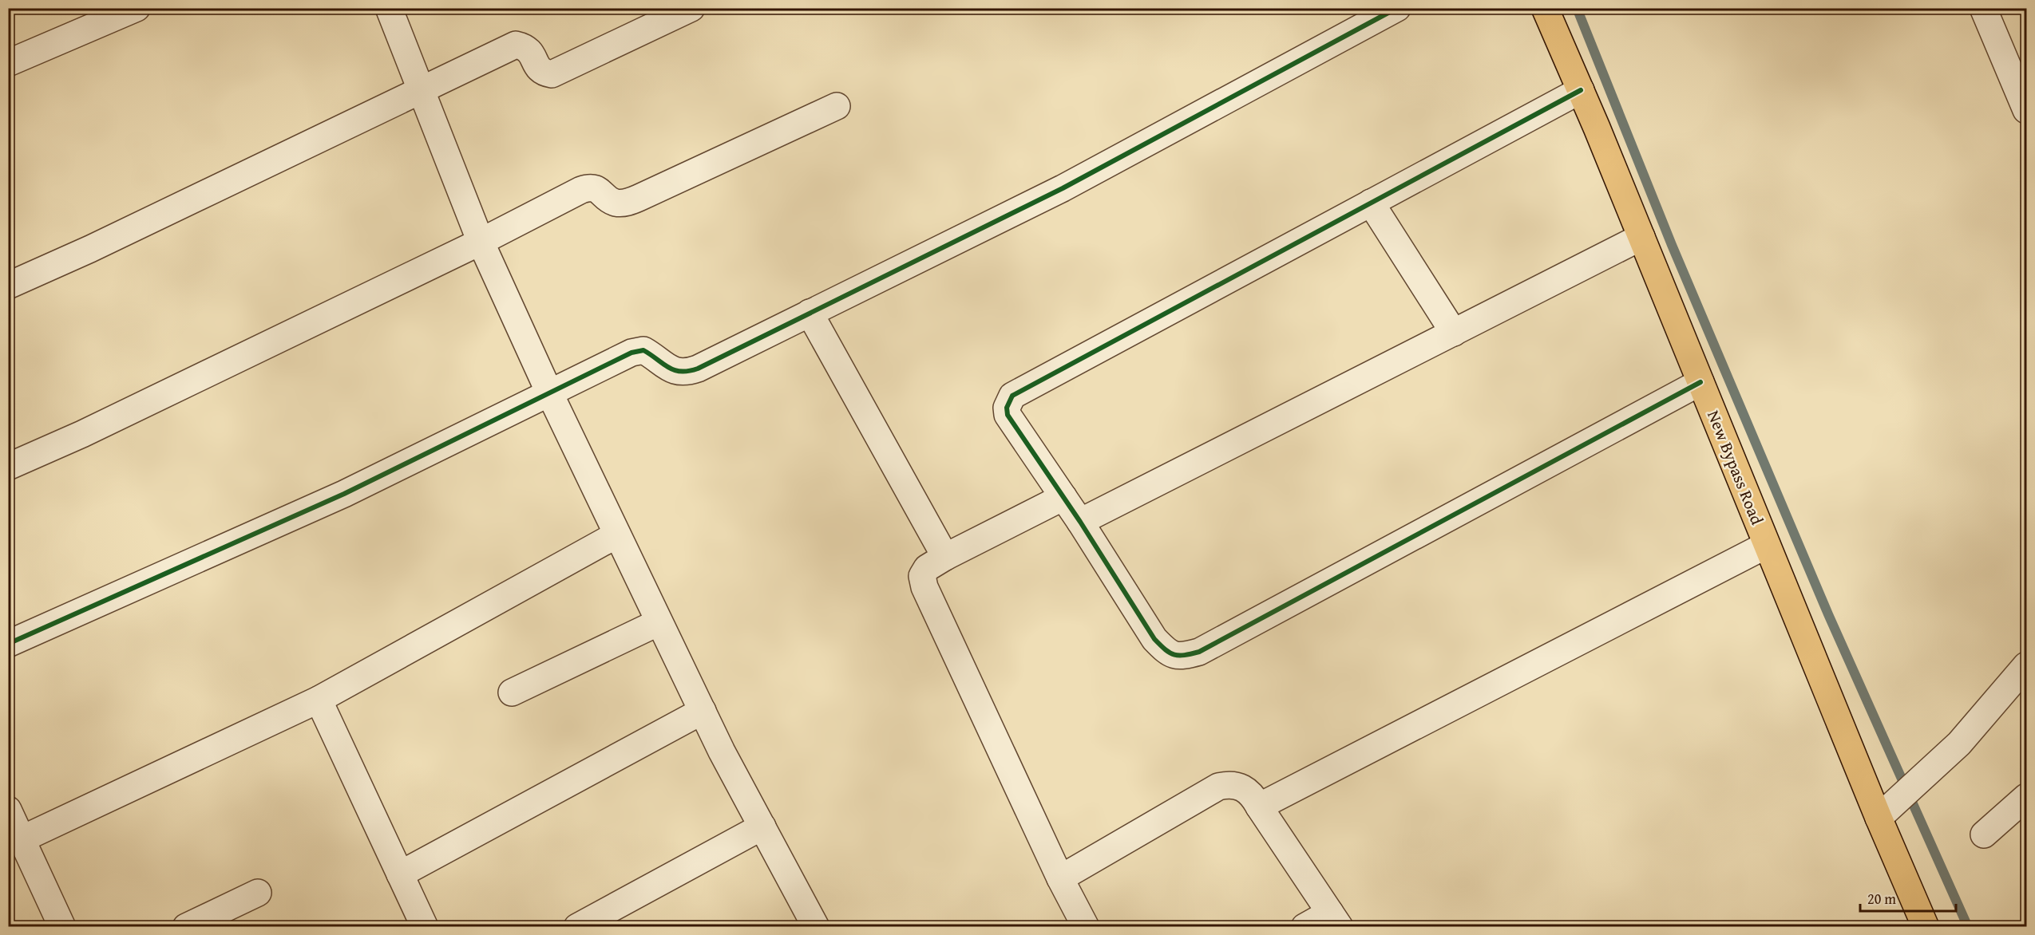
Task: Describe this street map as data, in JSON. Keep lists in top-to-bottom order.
{
  "streets": {
    "main road": ["New Bypass Road"]
  },
  "scale_bar": "20 m"
}
